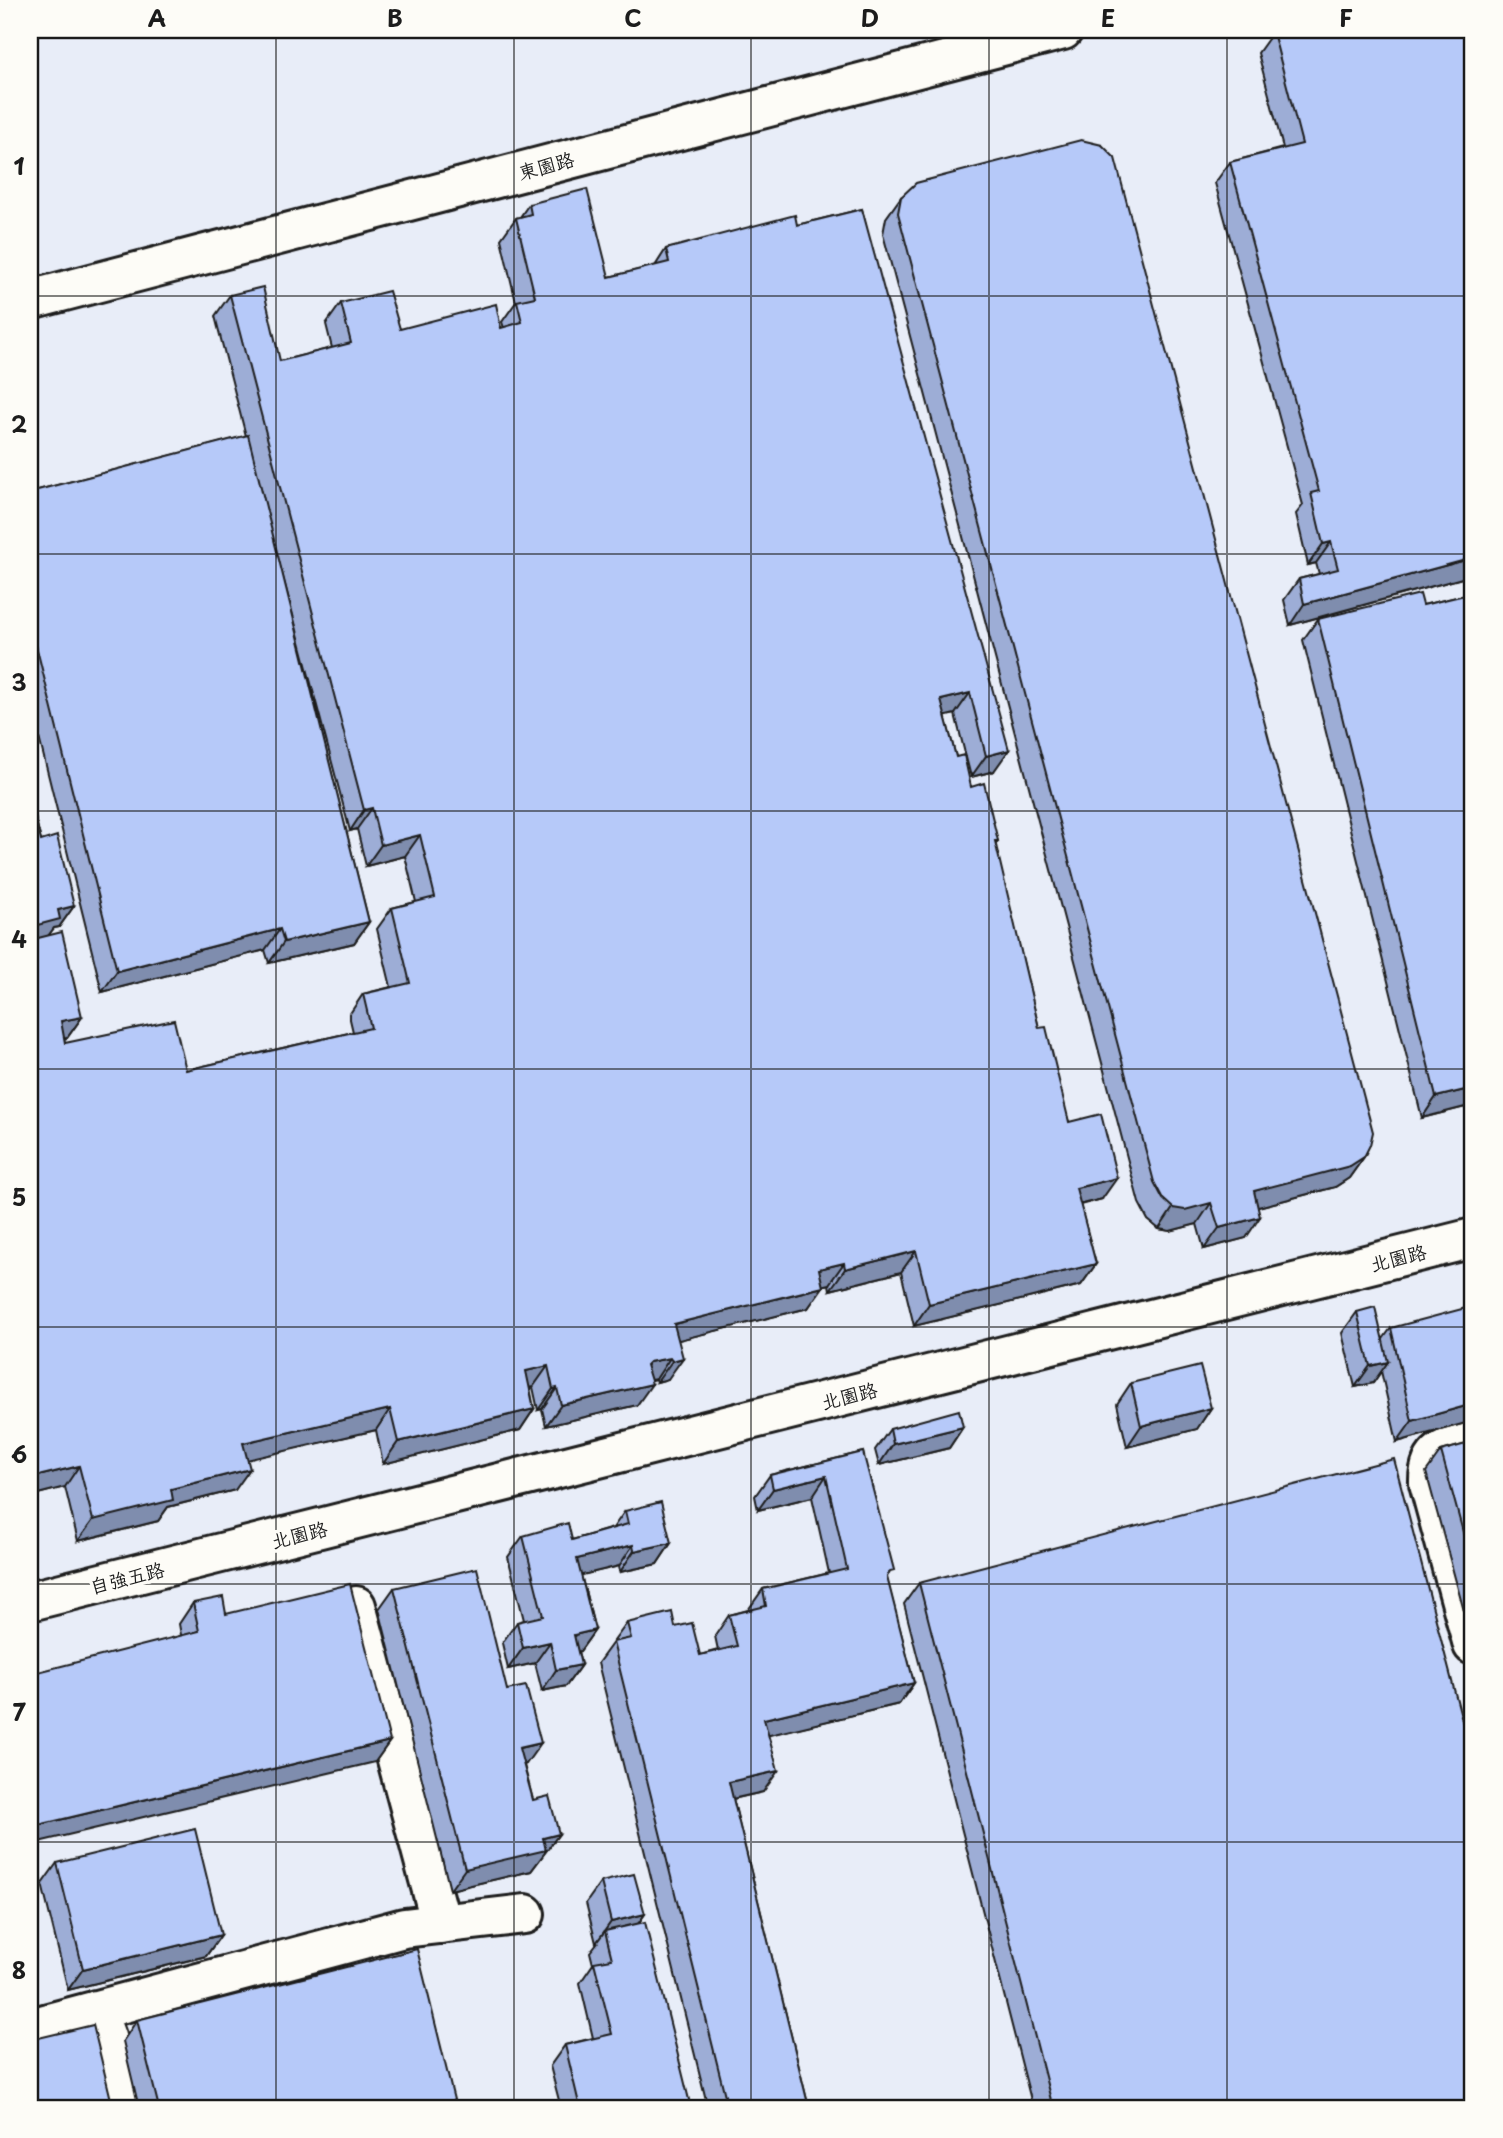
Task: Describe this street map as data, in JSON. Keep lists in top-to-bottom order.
{
  "streets": {
    "street": ["東園路", "北園路", "自強五路"]
  },
  "crossings": [
    ["北園路", "自強五路"]
  ],
  "grid": {
    "columns": [
      "A",
      "B",
      "C",
      "D",
      "E",
      "F"
    ],
    "rows": [
      "1",
      "2",
      "3",
      "4",
      "5",
      "6",
      "7",
      "8"
    ]
  }
}
